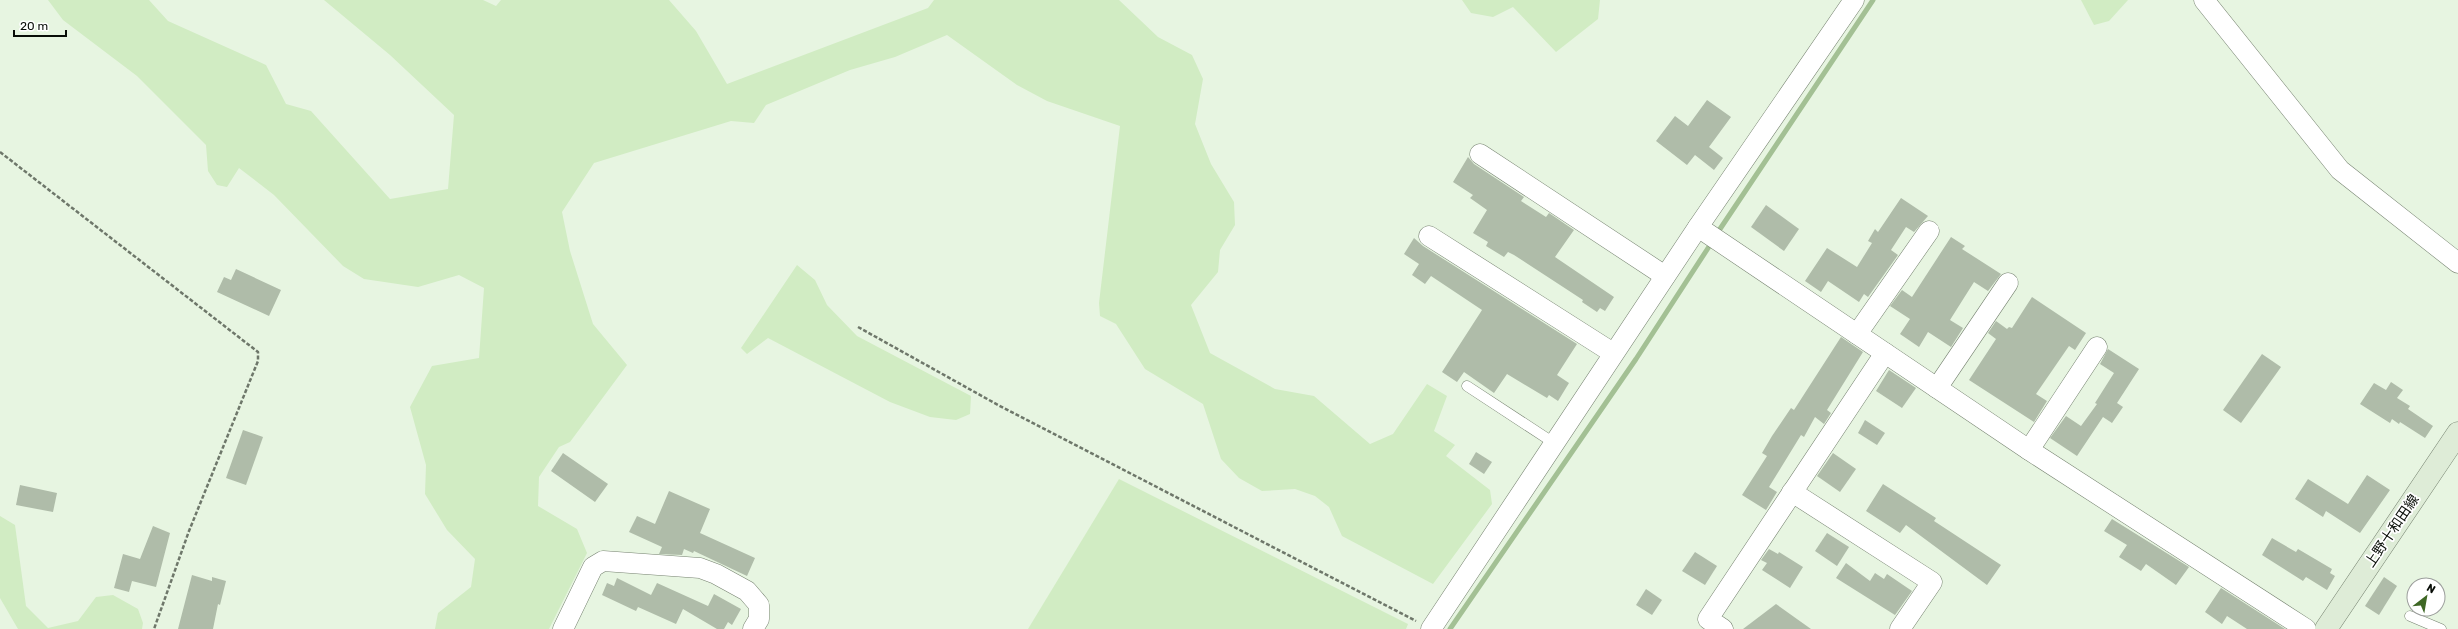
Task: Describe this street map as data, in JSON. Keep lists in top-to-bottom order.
{
  "streets": {
    "main road": ["上野十和田線"]
  },
  "scale_bar": "20 m",
  "north": "top right"
}
